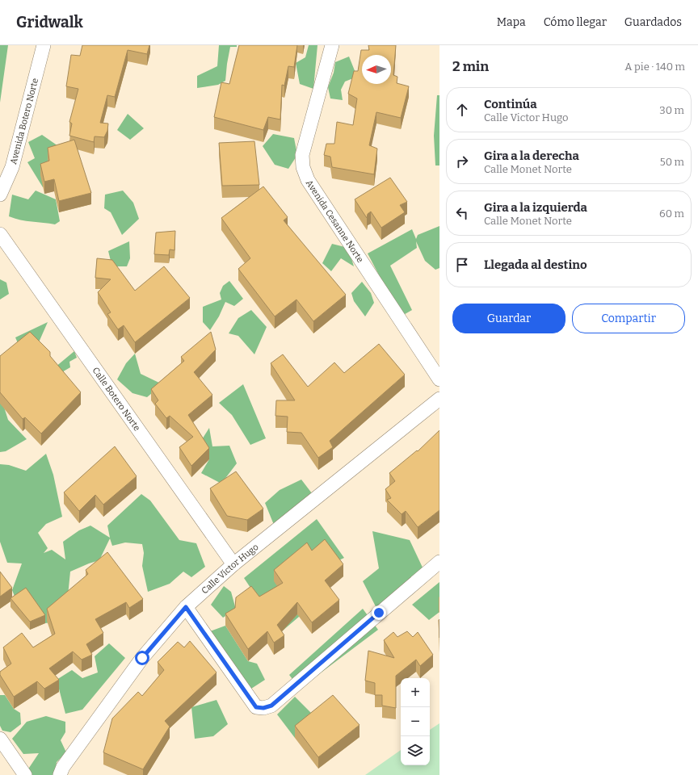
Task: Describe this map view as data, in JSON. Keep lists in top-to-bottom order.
{
  "streets": {
    "street": [
      "Avenida Botero Norte",
      "Avenida Cesanne Norte",
      "Calle Botero Norte",
      "Calle Victor Hugo"
    ]
  },
  "crossings": [
    ["Calle Botero Norte", "Calle Victor Hugo"]
  ],
  "north": "left",
  "page": {
    "header": "Gridwalk",
    "nav": ["Mapa", "Cómo llegar", "Guardados"],
    "heading": ["2 min", "A pie · 140 m"],
    "list": [
      ["Continúa", "Calle Victor Hugo", "30 m"],
      ["Gira a la derecha", "Calle Monet Norte", "50 m"],
      ["Gira a la izquierda", "Calle Monet Norte", "60 m"],
      "Llegada al destino"
    ],
    "buttons": ["Guardar", "Compartir"],
    "map_buttons": ["+", "−"]
  }
}
